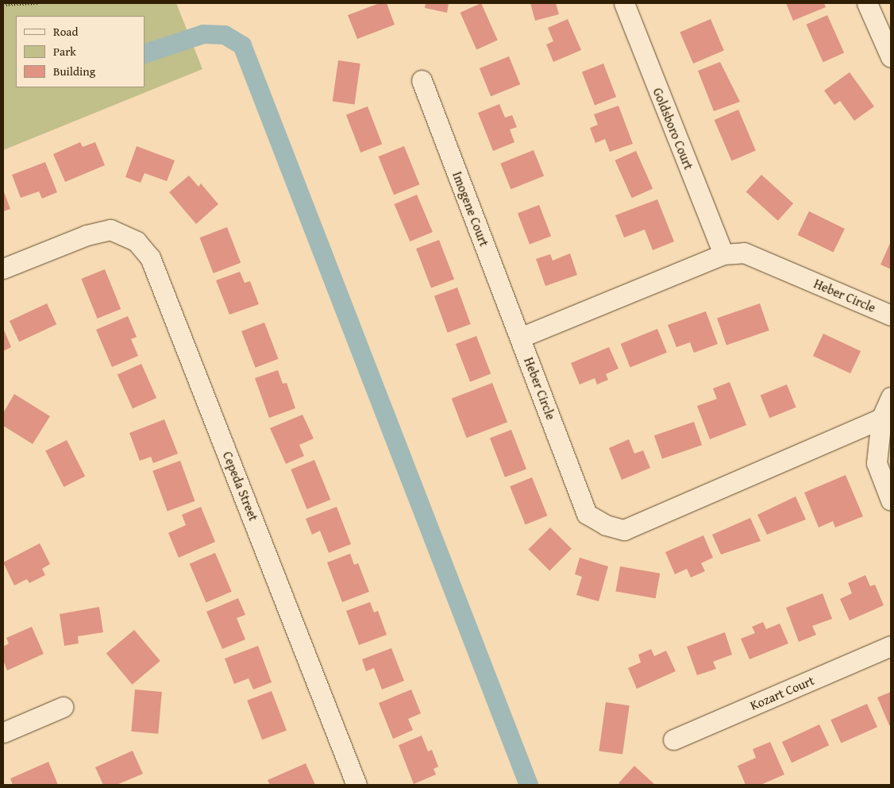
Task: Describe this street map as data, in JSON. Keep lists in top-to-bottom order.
{
  "streets": {
    "street": [
      "Goldsboro Court",
      "Imogene Court",
      "Heber Circle",
      "Cepeda Street",
      "Kozart Court"
    ]
  },
  "crossings": [
    ["Goldsboro Court", "Heber Circle"],
    ["Imogene Court", "Heber Circle"]
  ],
  "legend": ["Road", "Park", "Building"]
}
